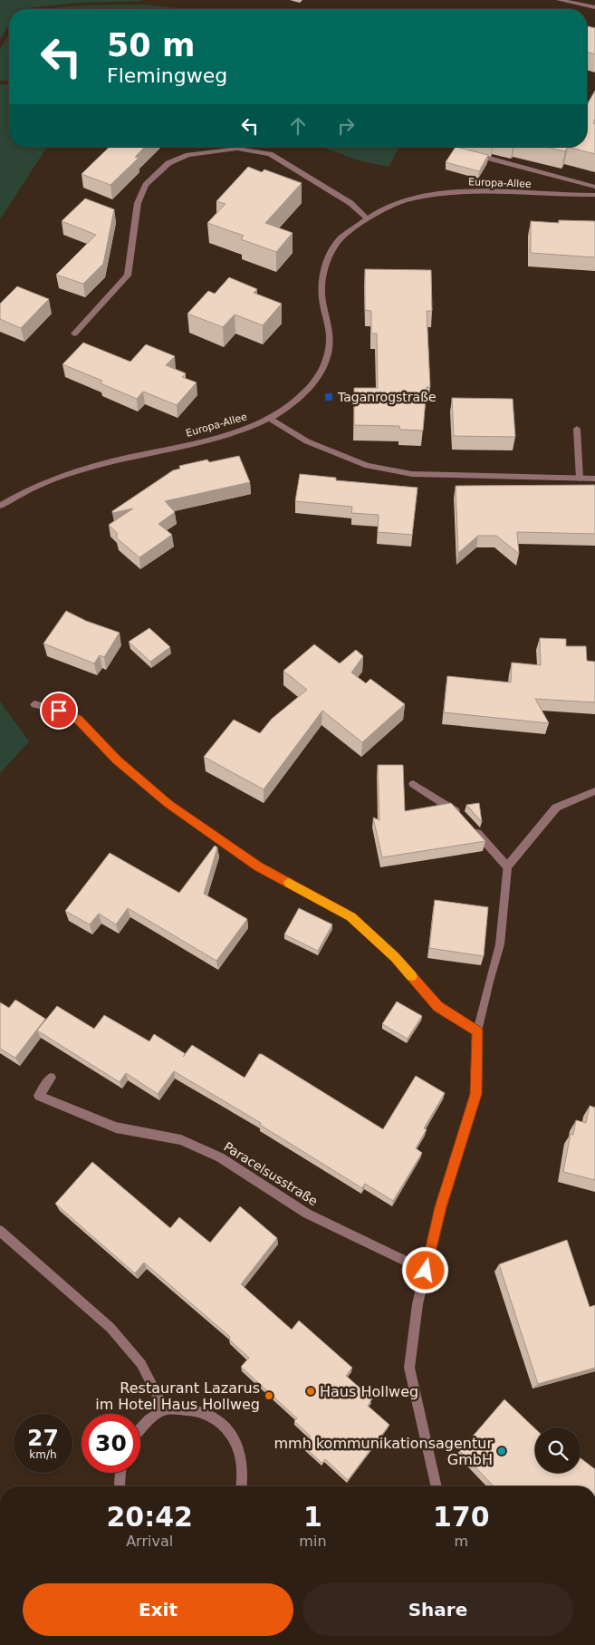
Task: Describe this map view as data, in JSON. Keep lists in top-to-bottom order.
{
  "streets": {
    "street": ["Europa-Allee", "Paracelsusstraße"]
  },
  "places": {
    "transit": ["Taganrogstraße"],
    "other": ["Haus Hollweg", "Restaurant Lazarus im Hotel Haus Hollweg", "mmh kommunikationsagentur GmbH"]
  },
  "page": {
    "turn": ["50 m", "Flemingweg"],
    "speed": "27 km/h",
    "limit": "30",
    "eta": [
      "20:42",
      "Arrival",
      "1",
      "min",
      "170",
      "m"
    ],
    "buttons": ["Exit", "Share"]
  }
}
